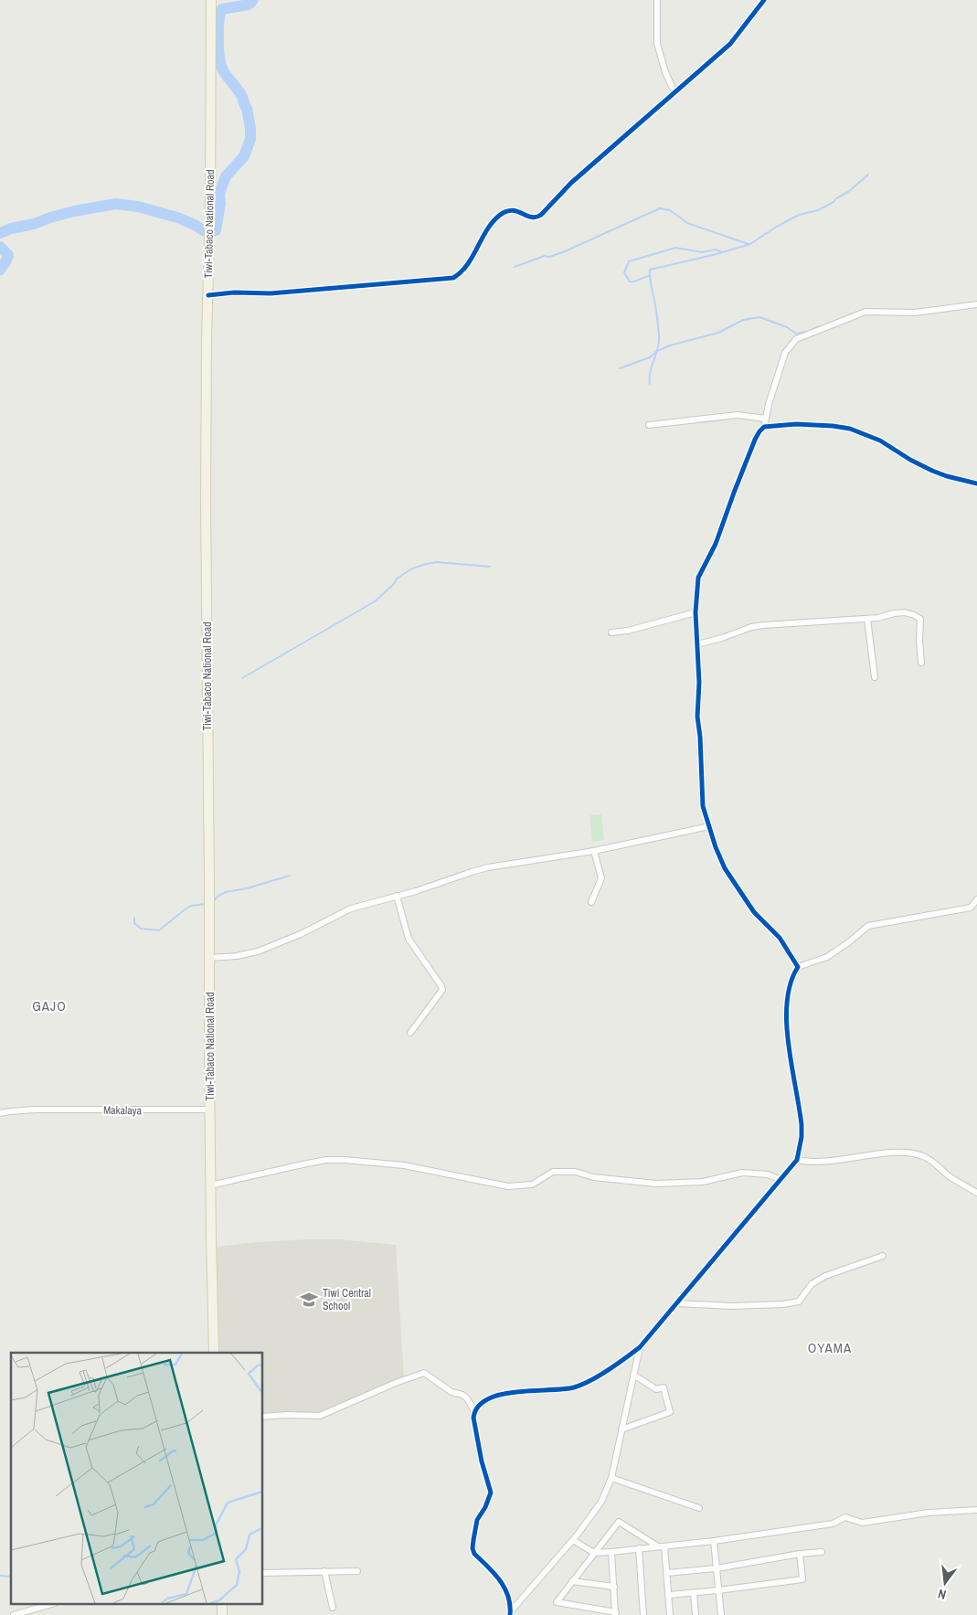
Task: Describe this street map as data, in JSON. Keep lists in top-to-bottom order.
{
  "streets": {
    "main road": ["Tiwi-Tabaco National Road"],
    "street": ["Makalaya"]
  },
  "crossings": [
    ["Tiwi-Tabaco National Road", "Makalaya"]
  ],
  "districts": ["GAJO", "OYAMA"],
  "places": {
    "school or university": ["Tiwi Central School"]
  },
  "north": "bottom"
}
